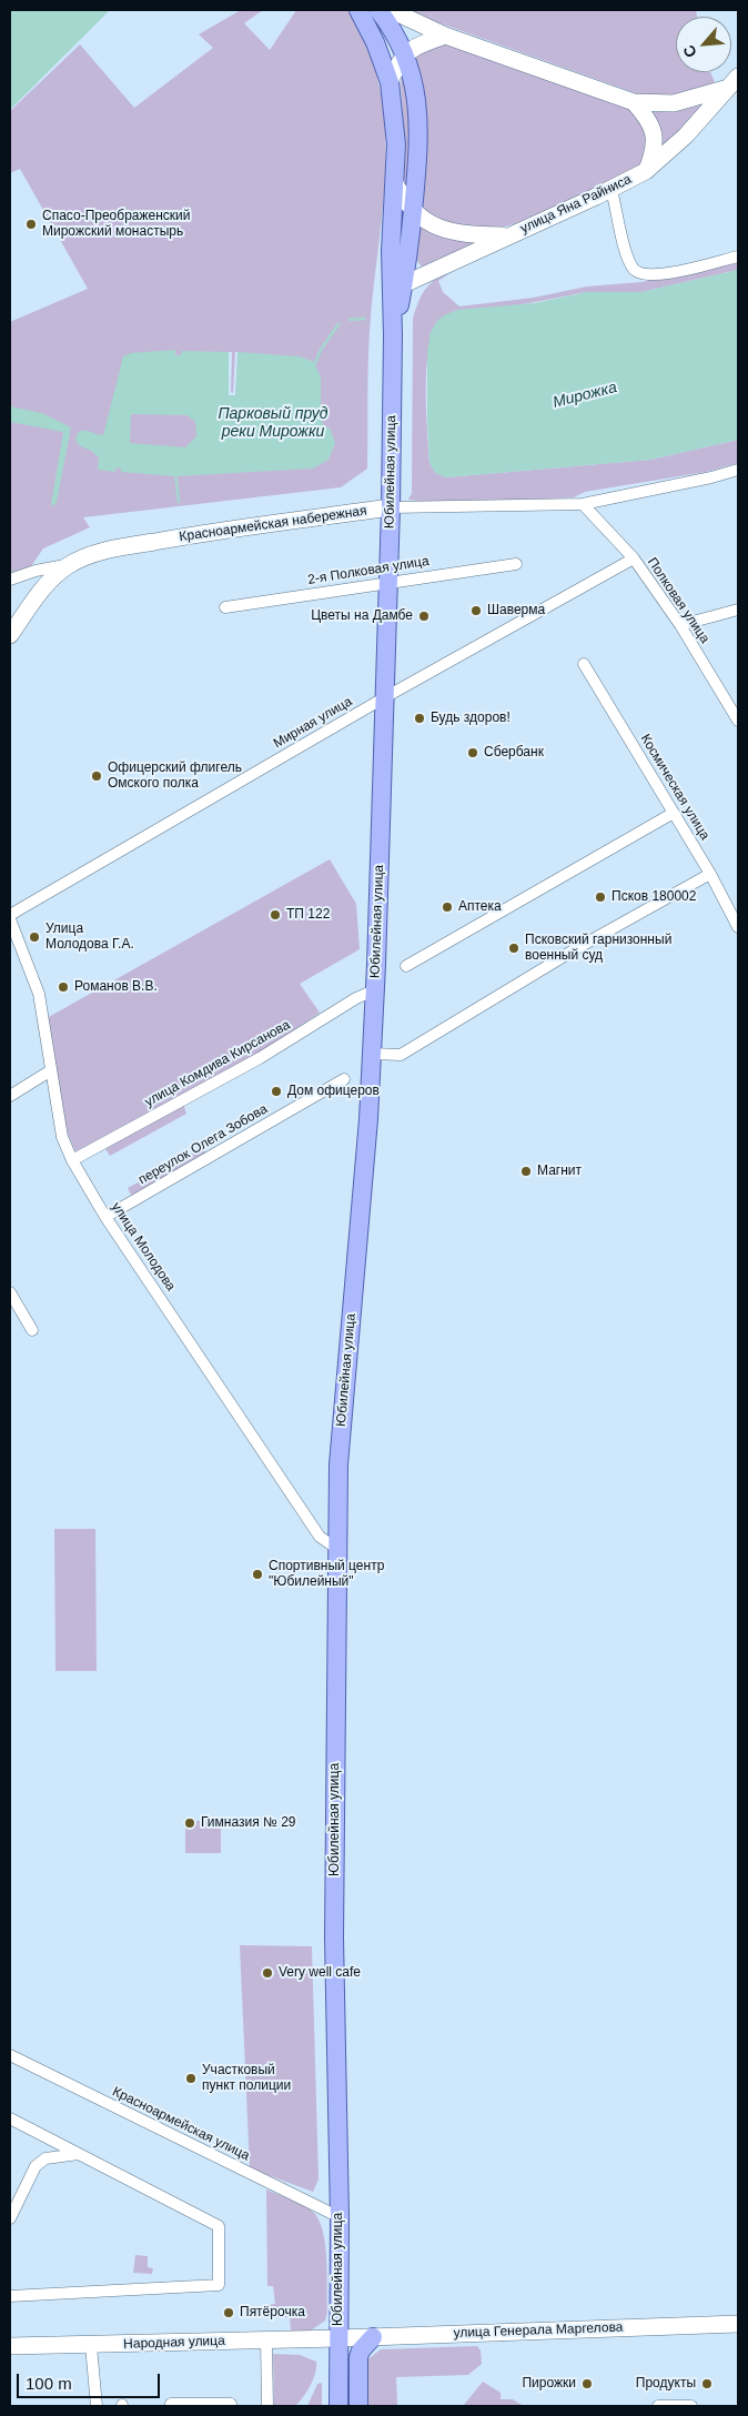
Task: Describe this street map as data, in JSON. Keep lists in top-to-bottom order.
{
  "streets": {
    "main road": ["Юбилейная улица"],
    "street": [
      "улица Яна Райниса",
      "Красноармейская набережная",
      "2-я Полковая улица",
      "Полковая улица",
      "Мирная улица",
      "Космическая улица",
      "улица Комдива Кирсанова",
      "переулок Олега Зобова",
      "улица Молодова",
      "Красноармейская улица",
      "улица Генерала Маргелова",
      "Народная улица"
    ]
  },
  "crossings": [
    ["улица Яна Райниса", "Юбилейная улица"],
    ["Юбилейная улица", "Красноармейская набережная"],
    ["Юбилейная улица", "2-я Полковая улица"],
    ["Юбилейная улица", "Мирная улица"],
    ["Юбилейная улица", "улица Комдива Кирсанова"],
    ["Юбилейная улица", "улица Молодова"],
    ["Юбилейная улица", "Красноармейская улица"],
    ["Юбилейная улица", "улица Генерала Маргелова"],
    ["Юбилейная улица", "Народная улица"],
    ["Красноармейская набережная", "Полковая улица"],
    ["Полковая улица", "Мирная улица"],
    ["улица Комдива Кирсанова", "улица Молодова"],
    ["переулок Олега Зобова", "улица Молодова"],
    ["улица Генерала Маргелова", "Народная улица"]
  ],
  "water": ["Мирожка", "Парковый пруд реки Мирожки"],
  "places": [
    "Спасо-Преображенский Мирожский монастырь",
    "Шаверма",
    "Цветы на Дамбе",
    "Будь здоров!",
    "Сбербанк",
    "Офицерский флигель Омского полка",
    "Псков 180002",
    "Аптека",
    "ТП 122",
    "Улица Молодова Г.А.",
    "Псковский гарнизонный военный суд",
    "Романов В.В.",
    "Дом офицеров",
    "Магнит",
    "Спортивный центр \"Юбилейный\"",
    "Гимназия № 29",
    "Very well cafe",
    "Участковый пункт полиции",
    "Пятёрочка",
    "Пирожки",
    "Продукты"
  ],
  "scale_bar": "100 m",
  "north": "bottom left"
}
